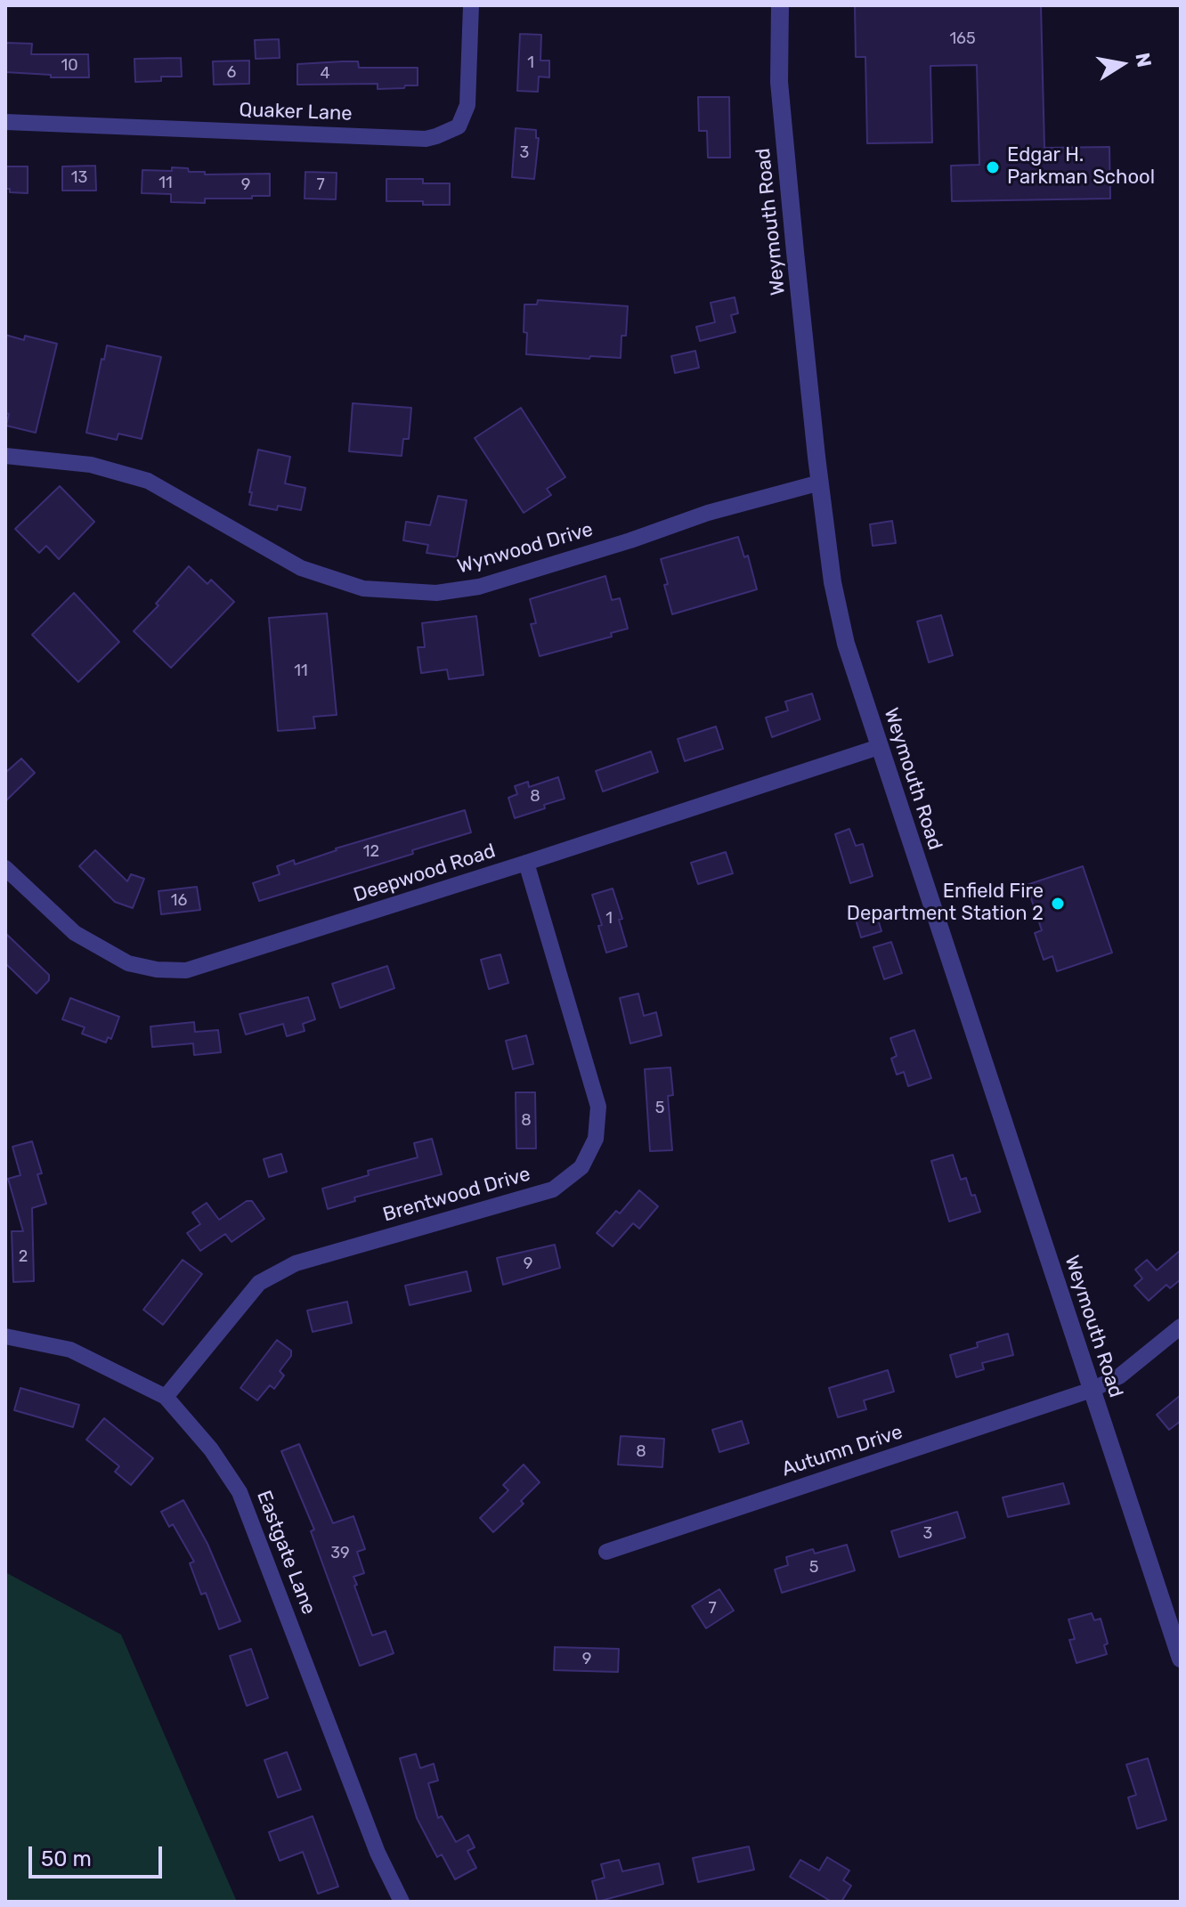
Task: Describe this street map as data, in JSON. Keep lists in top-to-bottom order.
{
  "streets": {
    "street": [
      "Quaker Lane",
      "Weymouth Road",
      "Wynwood Drive",
      "Deepwood Road",
      "Brentwood Drive",
      "Autumn Drive",
      "Eastgate Lane"
    ]
  },
  "crossings": [
    ["Weymouth Road", "Wynwood Drive"],
    ["Weymouth Road", "Deepwood Road"],
    ["Weymouth Road", "Autumn Drive"],
    ["Deepwood Road", "Brentwood Drive"],
    ["Brentwood Drive", "Eastgate Lane"]
  ],
  "places": ["Edgar H. Parkman School", "Enfield Fire Department Station 2"],
  "house_numbers": [
    "165",
    "1",
    "10",
    "6",
    "4",
    "3",
    "13",
    "11",
    "9",
    "7",
    "11",
    "8",
    "12",
    "16",
    "1",
    "5",
    "8",
    "2",
    "9",
    "8",
    "3",
    "39",
    "5",
    "7",
    "9"
  ],
  "scale_bar": "50 m",
  "north": "right"
}
